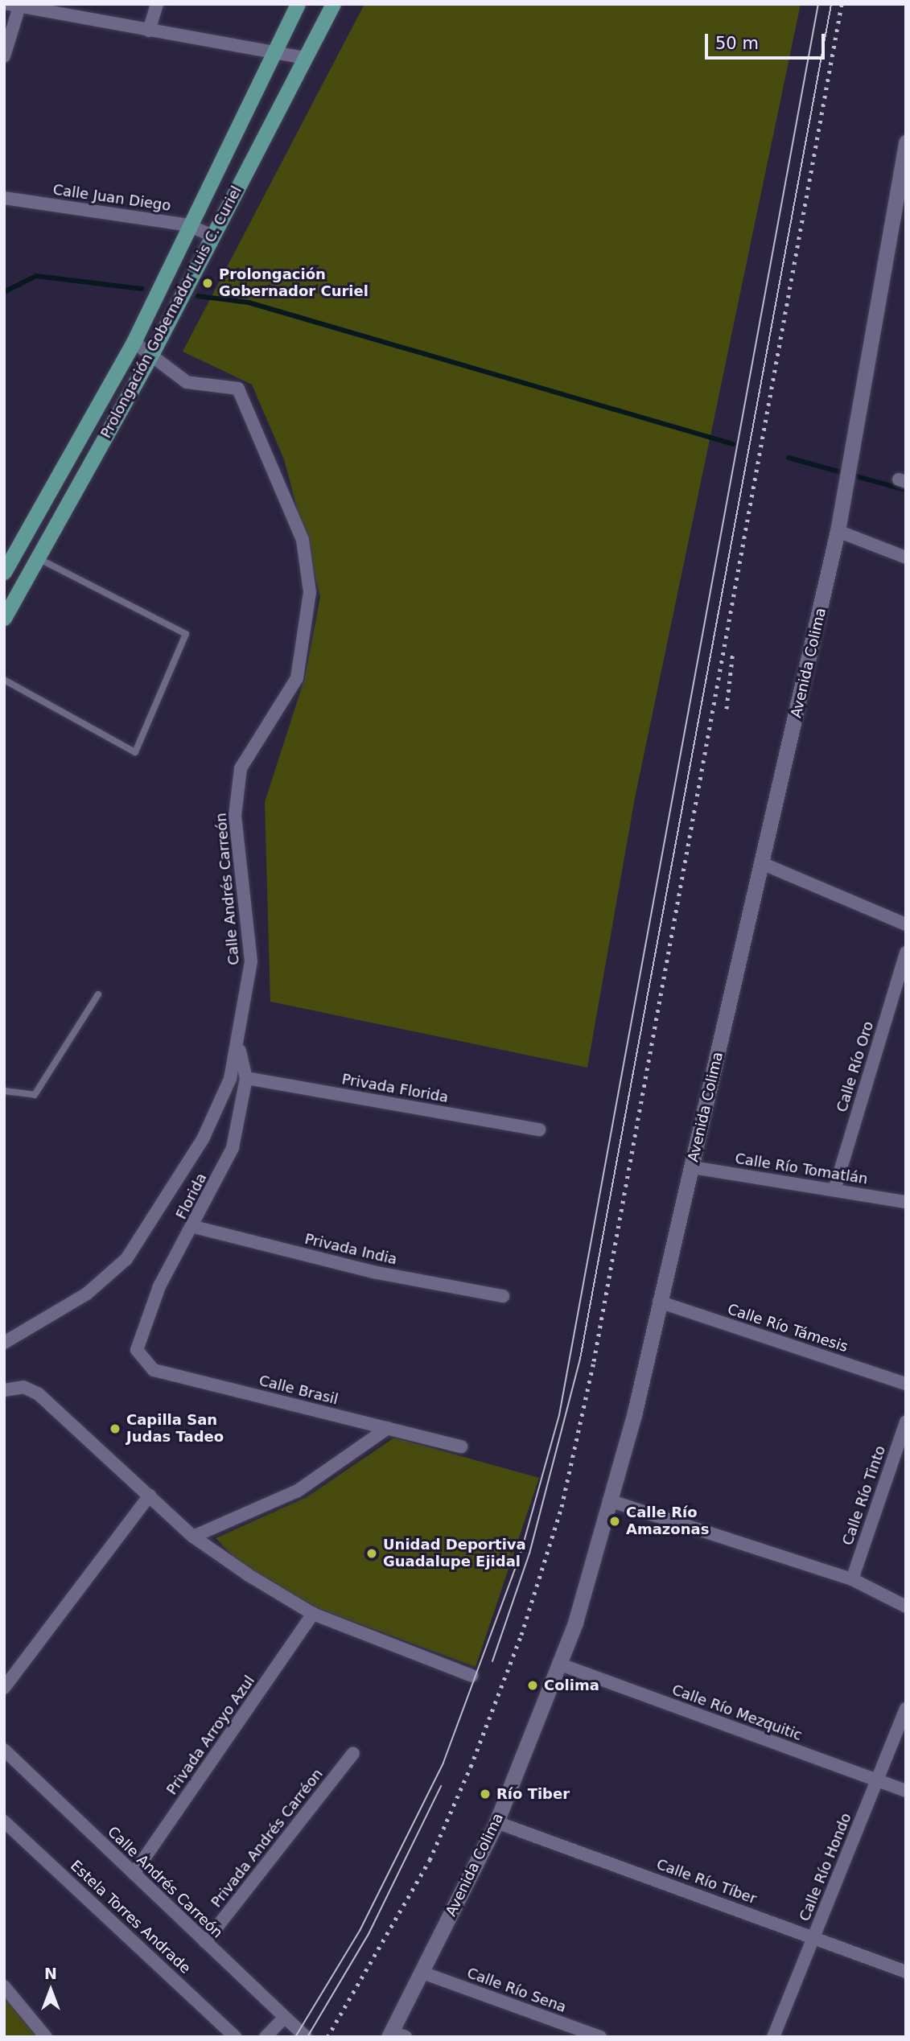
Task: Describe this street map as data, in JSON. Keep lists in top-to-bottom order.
{
  "streets": {
    "main road": ["Prolongación Gobernador Luis C. Curiel"],
    "street": [
      "Calle Juan Diego",
      "Avenida Colima",
      "Calle Andrés Carreón",
      "Calle Río Oro",
      "Privada Florida",
      "Calle Río Tomatlán",
      "Florida",
      "Privada India",
      "Calle Río Támesis",
      "Calle Brasil",
      "Calle Río Tinto",
      "Calle Río Mezquitic",
      "Privada Arroyo Azul",
      "Privada Andrés Carréon",
      "Calle Río Hondo",
      "Calle Río Tíber",
      "Estela Torres Andrade",
      "Calle Río Sena"
    ]
  },
  "crossings": [
    ["Calle Juan Diego", "Prolongación Gobernador Luis C. Curiel"],
    ["Prolongación Gobernador Luis C. Curiel", "Calle Andrés Carreón"],
    ["Avenida Colima", "Calle Río Tomatlán"],
    ["Avenida Colima", "Calle Río Támesis"],
    ["Avenida Colima", "Calle Río Mezquitic"],
    ["Avenida Colima", "Calle Río Tíber"],
    ["Avenida Colima", "Calle Río Sena"],
    ["Calle Andrés Carreón", "Florida"],
    ["Calle Andrés Carreón", "Privada Arroyo Azul"],
    ["Calle Andrés Carreón", "Privada Andrés Carréon"],
    ["Calle Río Oro", "Calle Río Tomatlán"],
    ["Privada Florida", "Florida"],
    ["Florida", "Privada India"],
    ["Florida", "Calle Brasil"],
    ["Calle Río Mezquitic", "Calle Río Hondo"],
    ["Calle Río Hondo", "Calle Río Tíber"]
  ],
  "places": [
    "Prolongación Gobernador Curiel",
    "Capilla San Judas Tadeo",
    "Calle Río Amazonas",
    "Unidad Deportiva Guadalupe Ejidal",
    "Colima",
    "Río Tiber"
  ],
  "scale_bar": "50 m",
  "north": "top"
}
